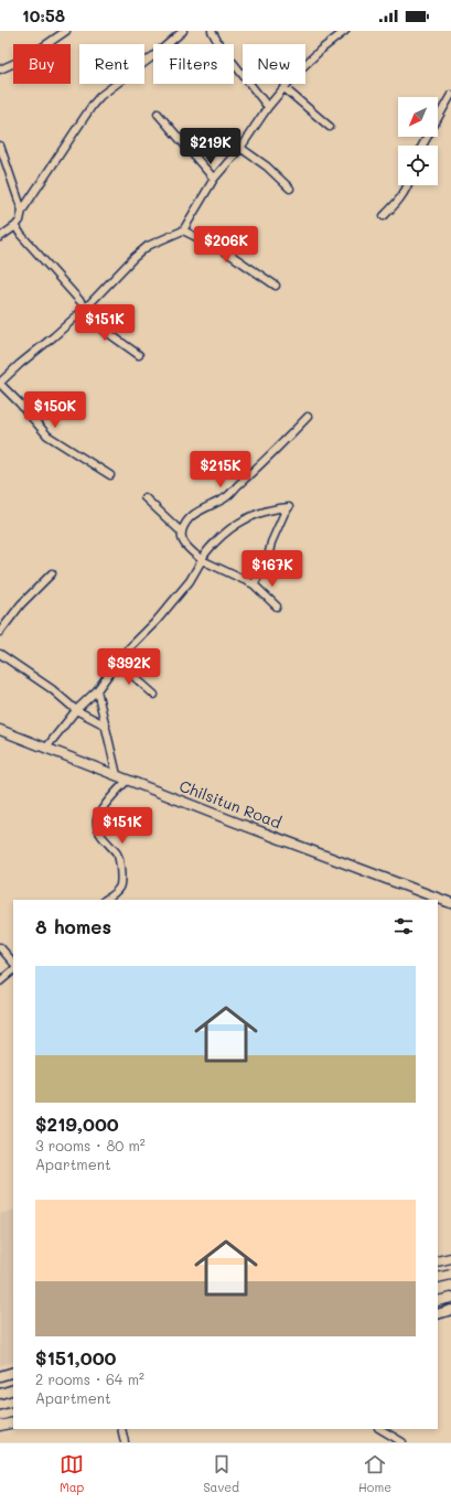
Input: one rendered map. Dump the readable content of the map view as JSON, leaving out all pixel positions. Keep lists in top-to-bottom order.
{
  "streets": {
    "main road": ["Chilsitun Road"]
  },
  "north": "bottom left",
  "page": {
    "status": "10:58",
    "chip": [
      "Buy",
      "Rent",
      "Filters",
      "New"
    ],
    "price": [
      "$219K",
      "$206K",
      "$151K",
      "$150K",
      "$215K",
      "$167K",
      "$392K",
      "$151K"
    ],
    "heading": "8 homes",
    "list": [
      {
        "name": "$219,000",
        "note": "3 rooms · 80 m² · Apartment"
      },
      {
        "name": "$151,000",
        "note": "2 rooms · 64 m² · Apartment"
      }
    ],
    "tabs": ["Map", "Saved", "Home"]
  }
}
